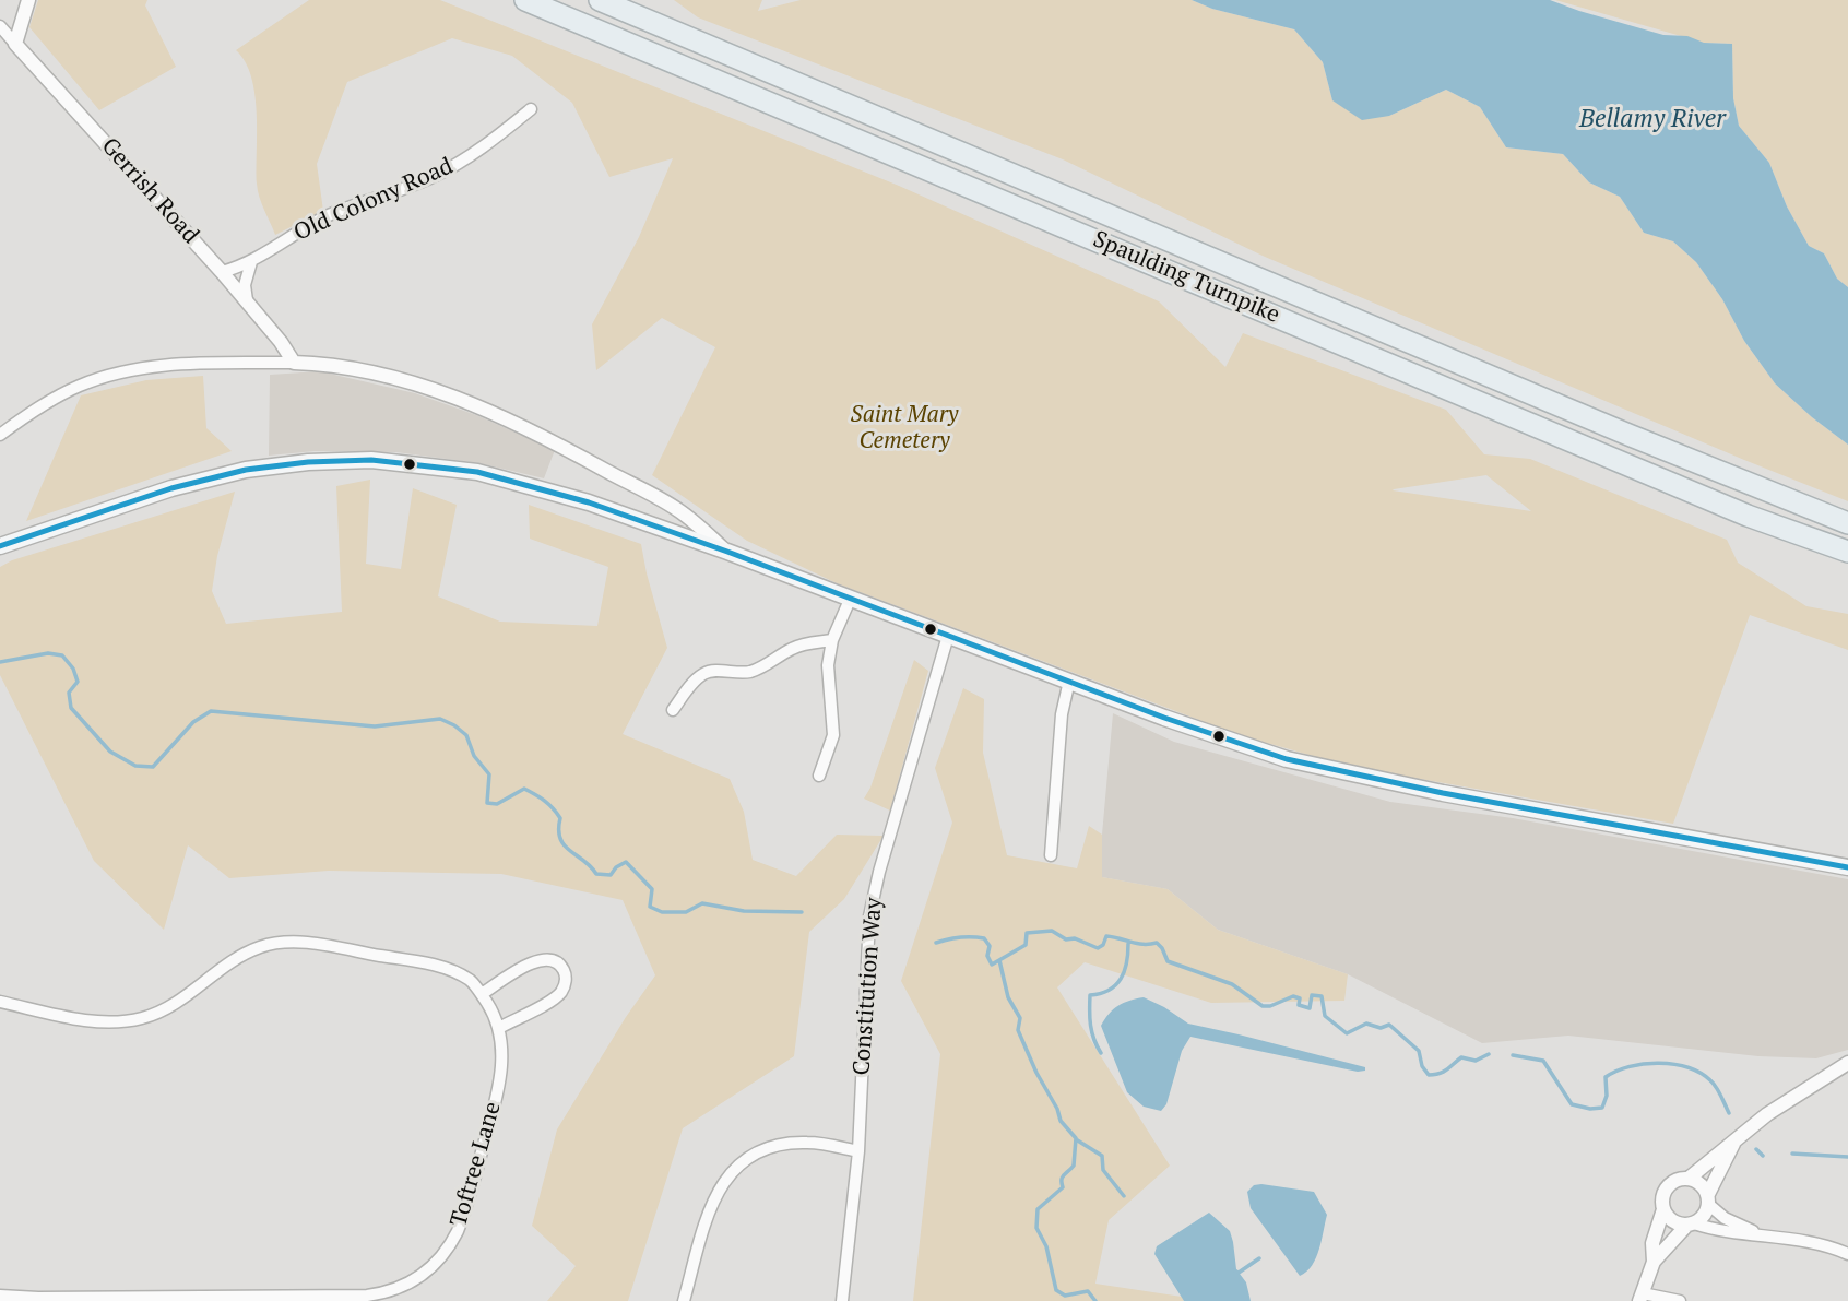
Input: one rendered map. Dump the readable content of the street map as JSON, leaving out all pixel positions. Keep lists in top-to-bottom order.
{
  "streets": {
    "highway": ["Spaulding Turnpike"],
    "street": [
      "Gerrish Road",
      "Old Colony Road",
      "Constitution Way",
      "Toftree Lane"
    ]
  },
  "crossings": [
    ["Gerrish Road", "Old Colony Road"]
  ],
  "water": ["Bellamy River"],
  "parks": ["Saint Mary Cemetery"]
}
